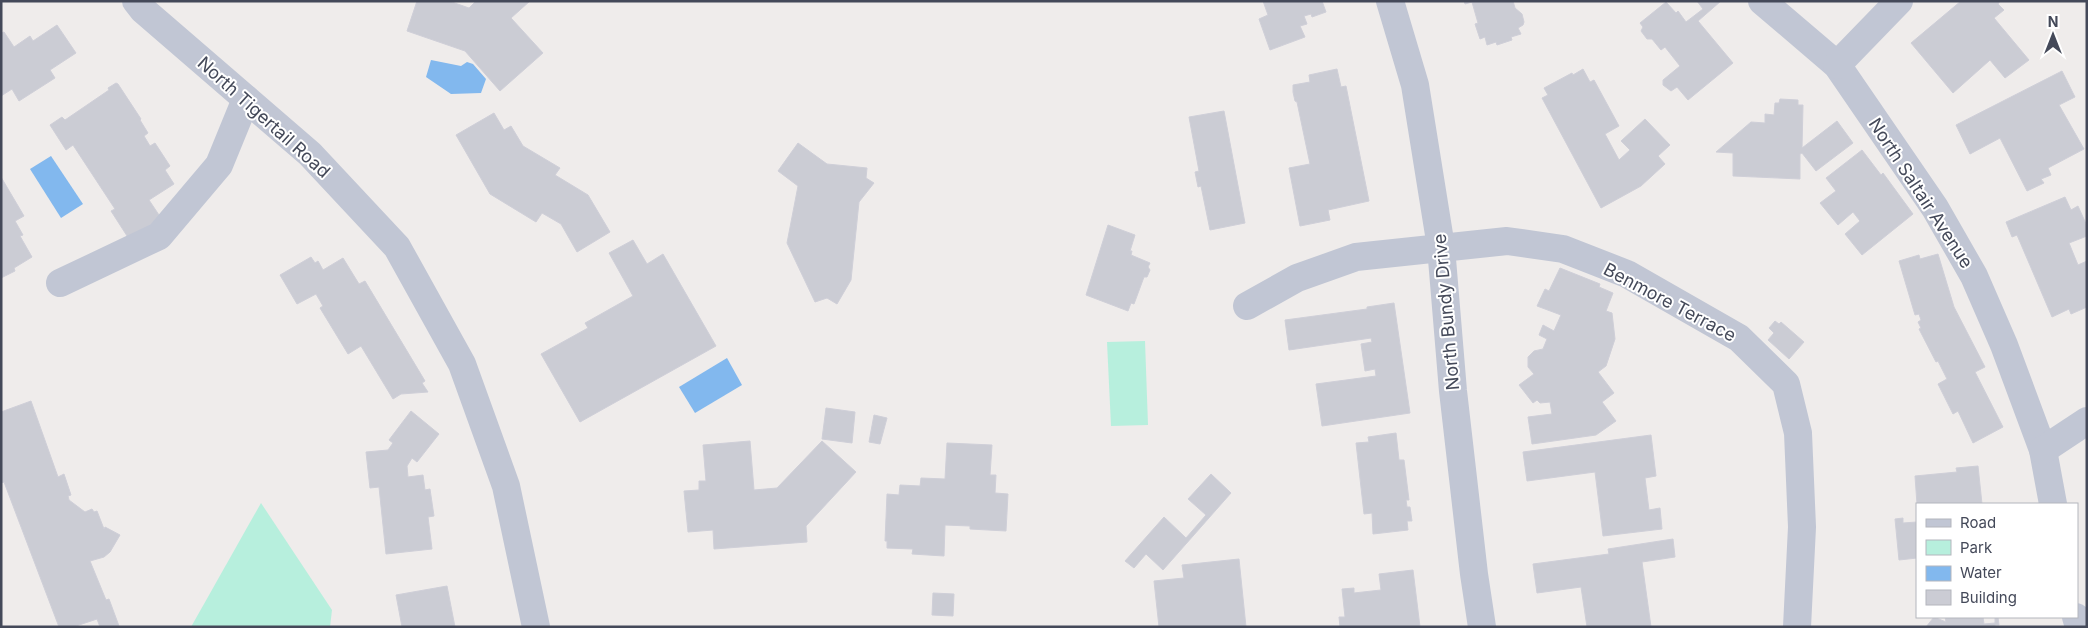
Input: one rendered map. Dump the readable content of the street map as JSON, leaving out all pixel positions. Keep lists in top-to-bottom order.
{
  "streets": {
    "street": [
      "North Tigertail Road",
      "North Saltair Avenue",
      "Benmore Terrace",
      "North Bundy Drive"
    ]
  },
  "crossings": [
    ["Benmore Terrace", "North Bundy Drive"]
  ],
  "legend": [
    "Road",
    "Park",
    "Water",
    "Building"
  ],
  "north": "top"
}
